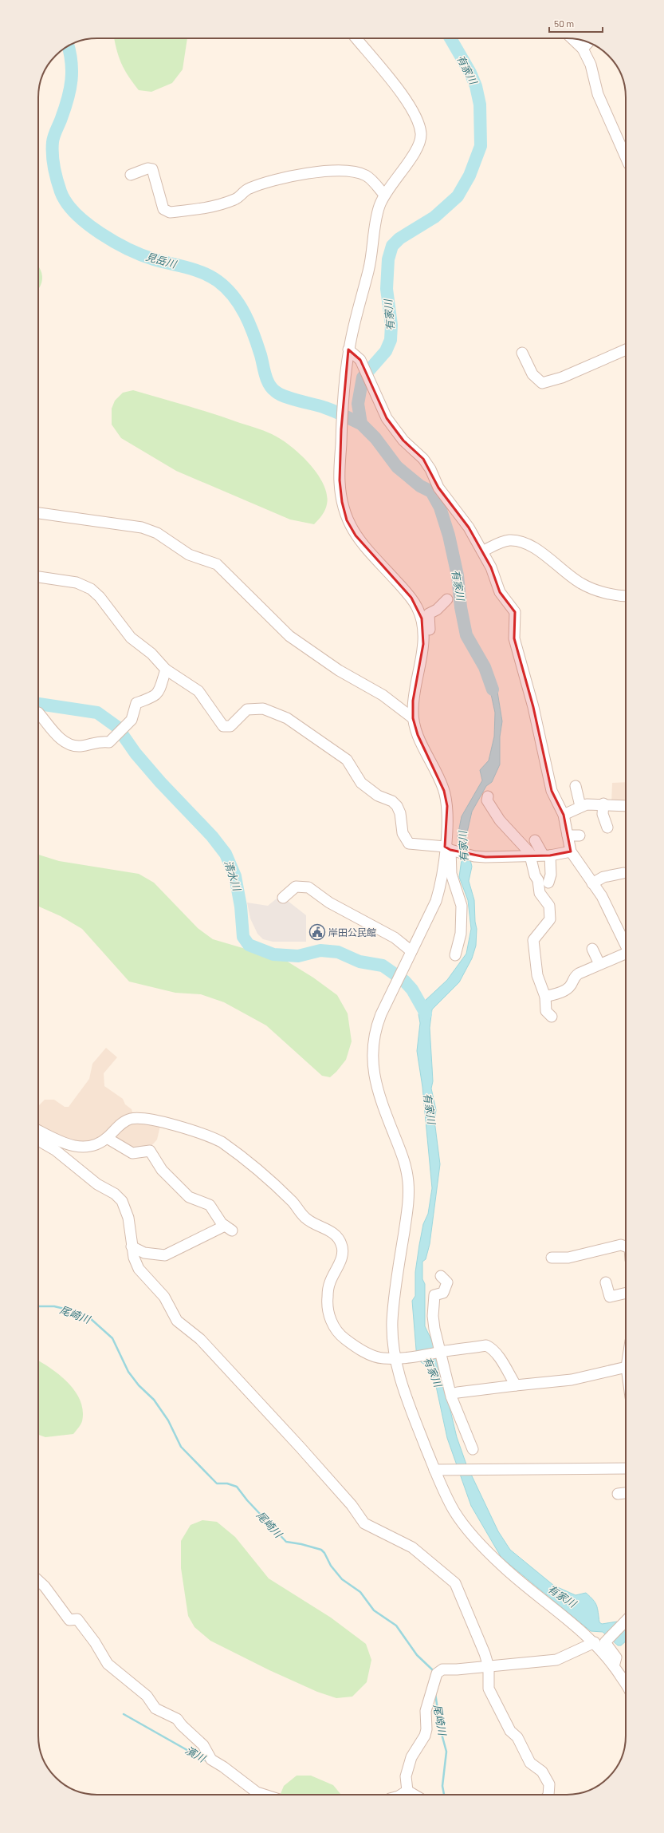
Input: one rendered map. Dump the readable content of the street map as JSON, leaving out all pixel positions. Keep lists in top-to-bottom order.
{
  "water": [
    "有家川",
    "見岳川",
    "清水川",
    "尾崎川",
    "濱川"
  ],
  "places": {
    "public building": ["岸田公民館"]
  },
  "scale_bar": "50 m"
}
